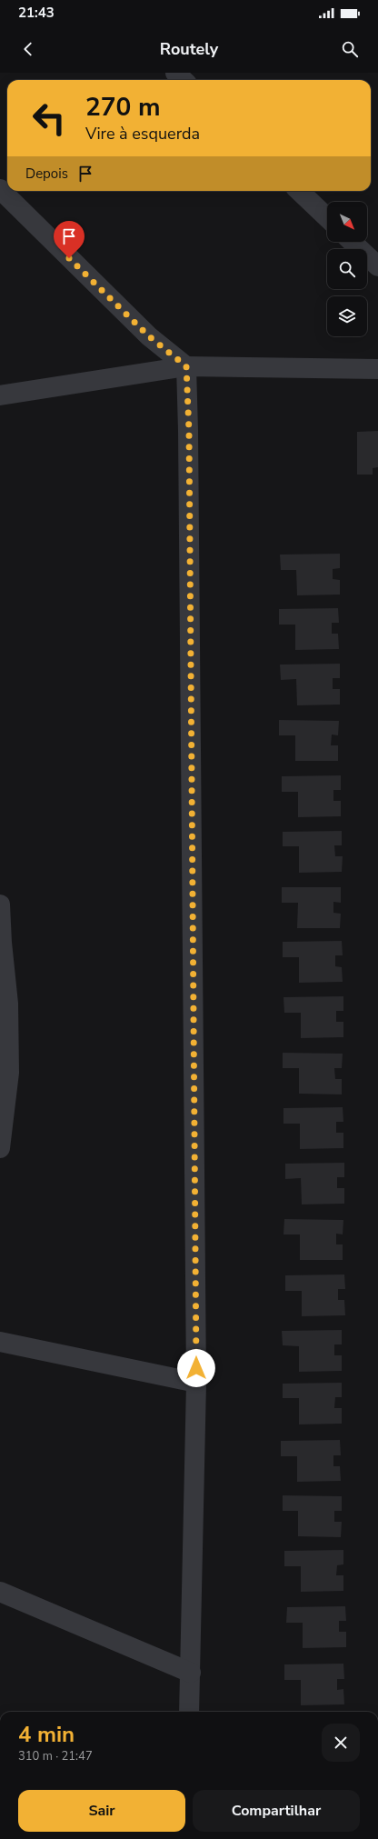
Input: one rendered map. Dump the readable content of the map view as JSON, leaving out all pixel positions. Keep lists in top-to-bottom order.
{
  "north": "bottom right",
  "page": {
    "status": "21:43",
    "header": "Routely",
    "turn": ["270 m", "Vire à esquerda"],
    "then": "Depois",
    "heading": ["4 min", "310 m · 21:47"],
    "buttons": ["Sair", "Compartilhar"]
  }
}
